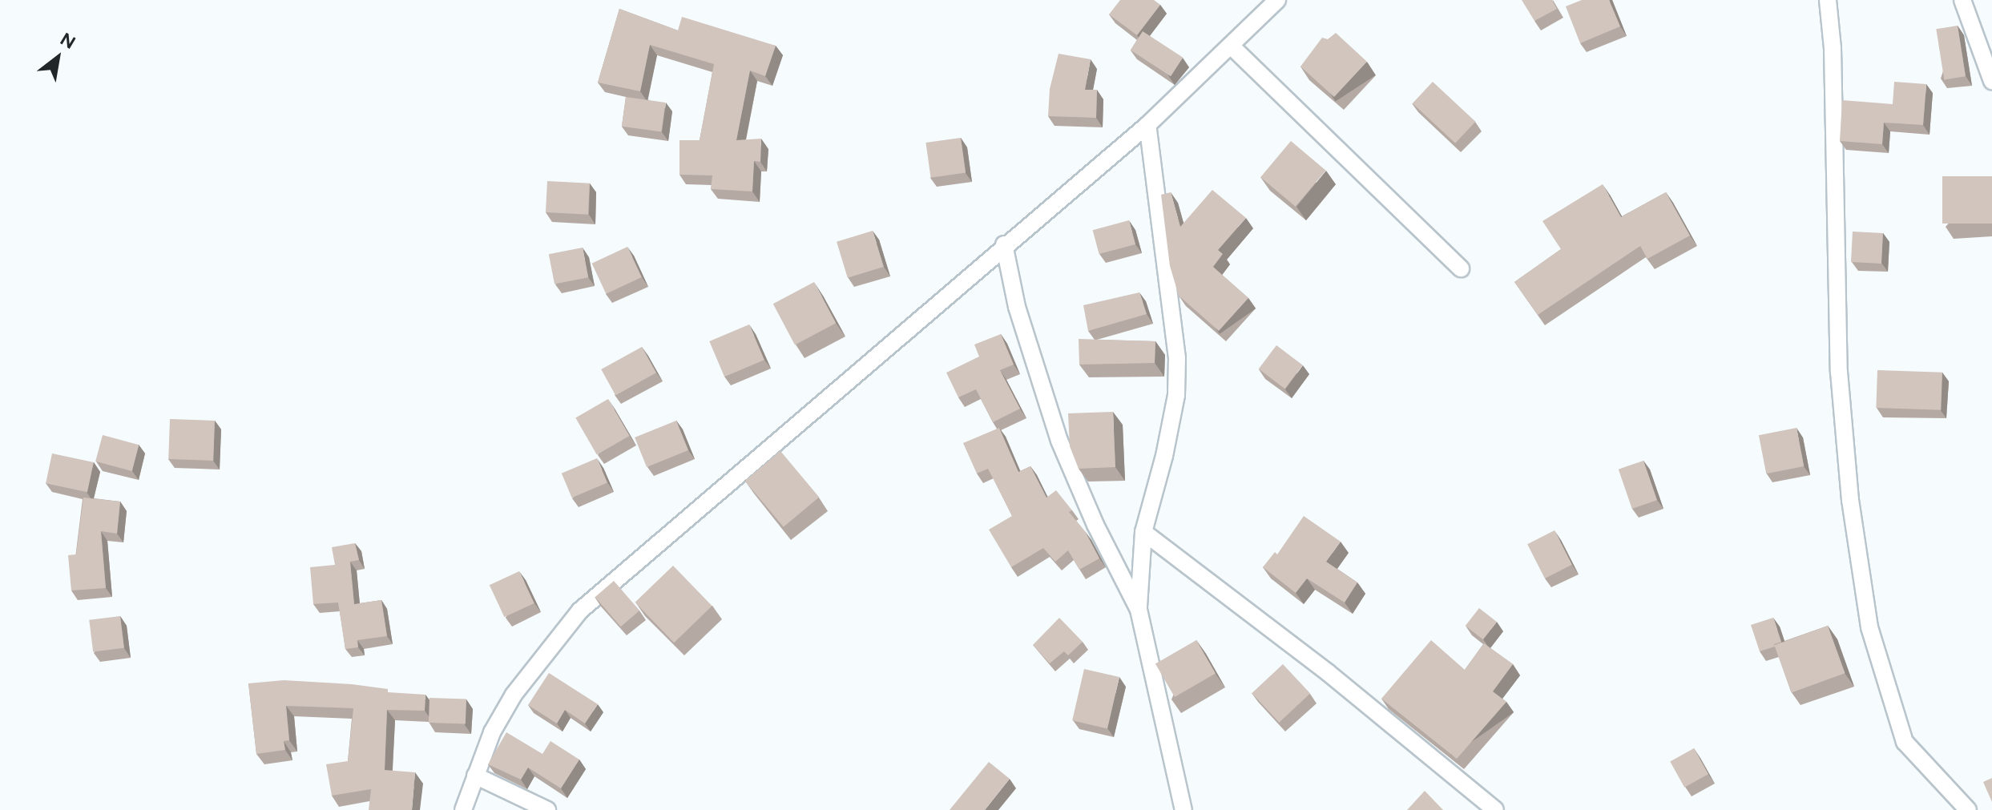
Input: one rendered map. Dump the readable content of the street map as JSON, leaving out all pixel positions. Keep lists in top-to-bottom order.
{
  "north": "top right"
}
